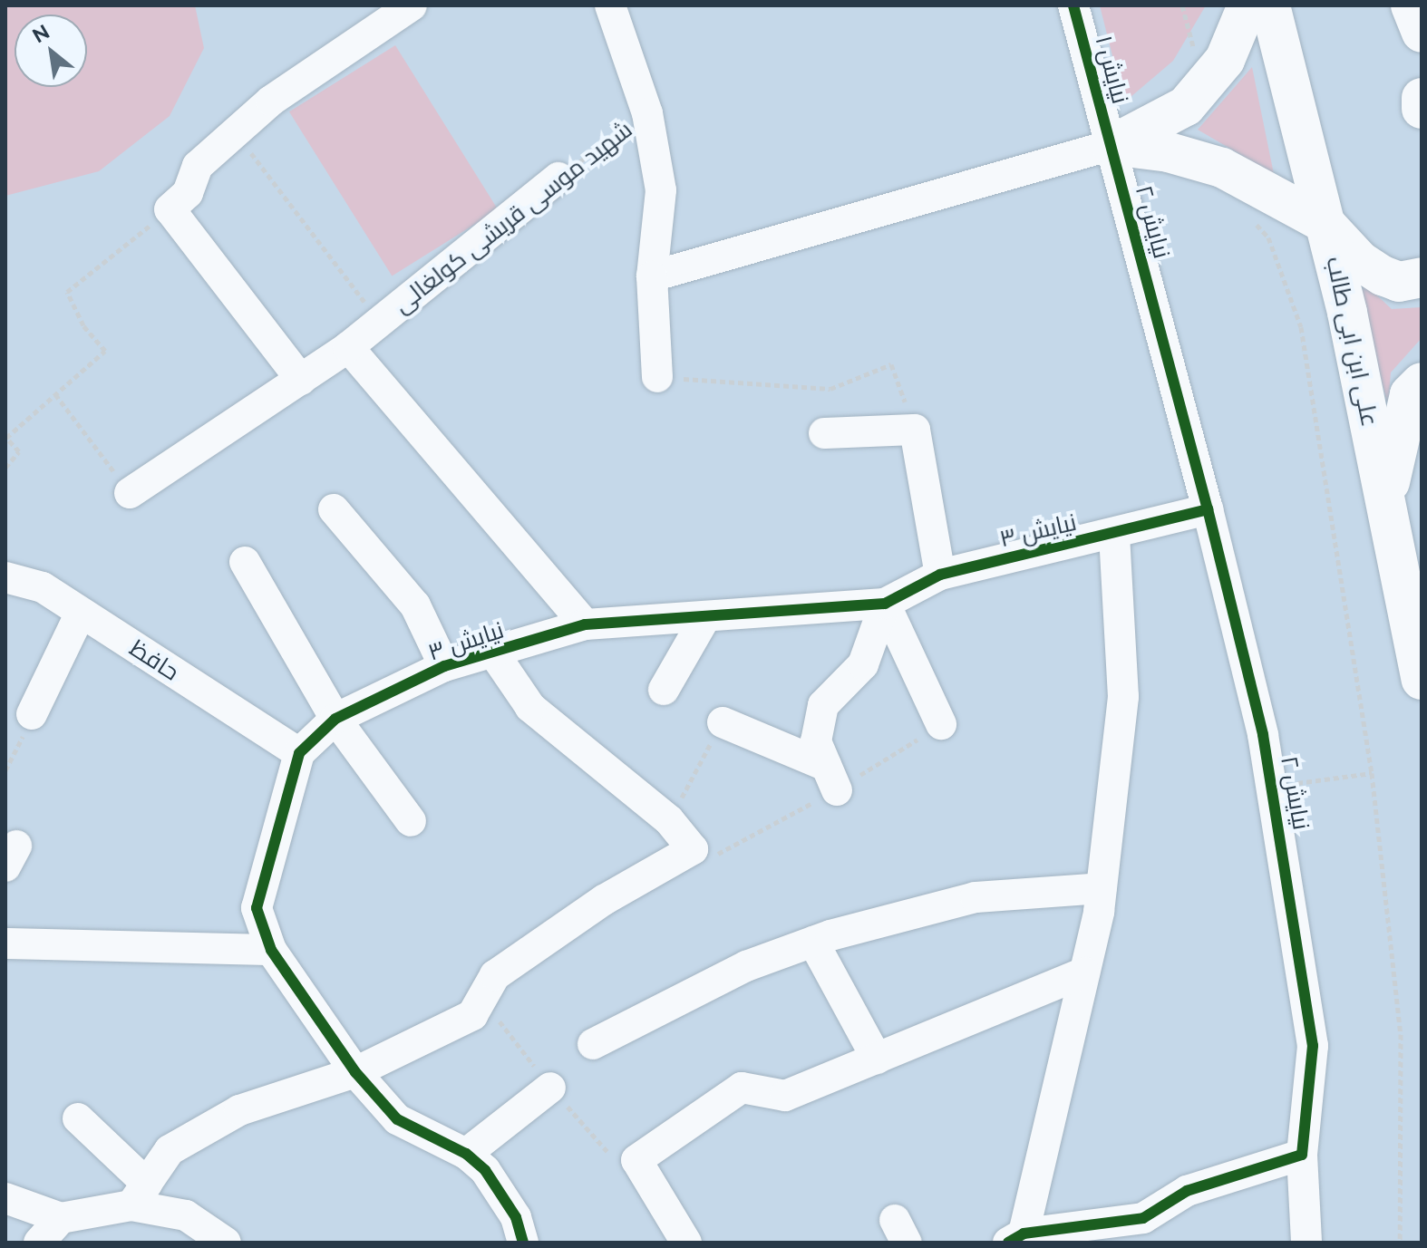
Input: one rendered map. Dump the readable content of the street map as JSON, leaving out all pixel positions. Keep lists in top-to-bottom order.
{
  "streets": {
    "main road": ["علی ابن ابی طالب"],
    "street": [
      "نیایش ۱",
      "شهید موسی قریشی کولغالی",
      "نیایش ۲",
      "نیایش ۳",
      "حافظ"
    ]
  },
  "crossings": [
    ["نیایش ۱", "نیایش ۲"],
    ["نیایش ۲", "نیایش ۳"],
    ["نیایش ۳", "حافظ"]
  ],
  "north": "top left"
}
